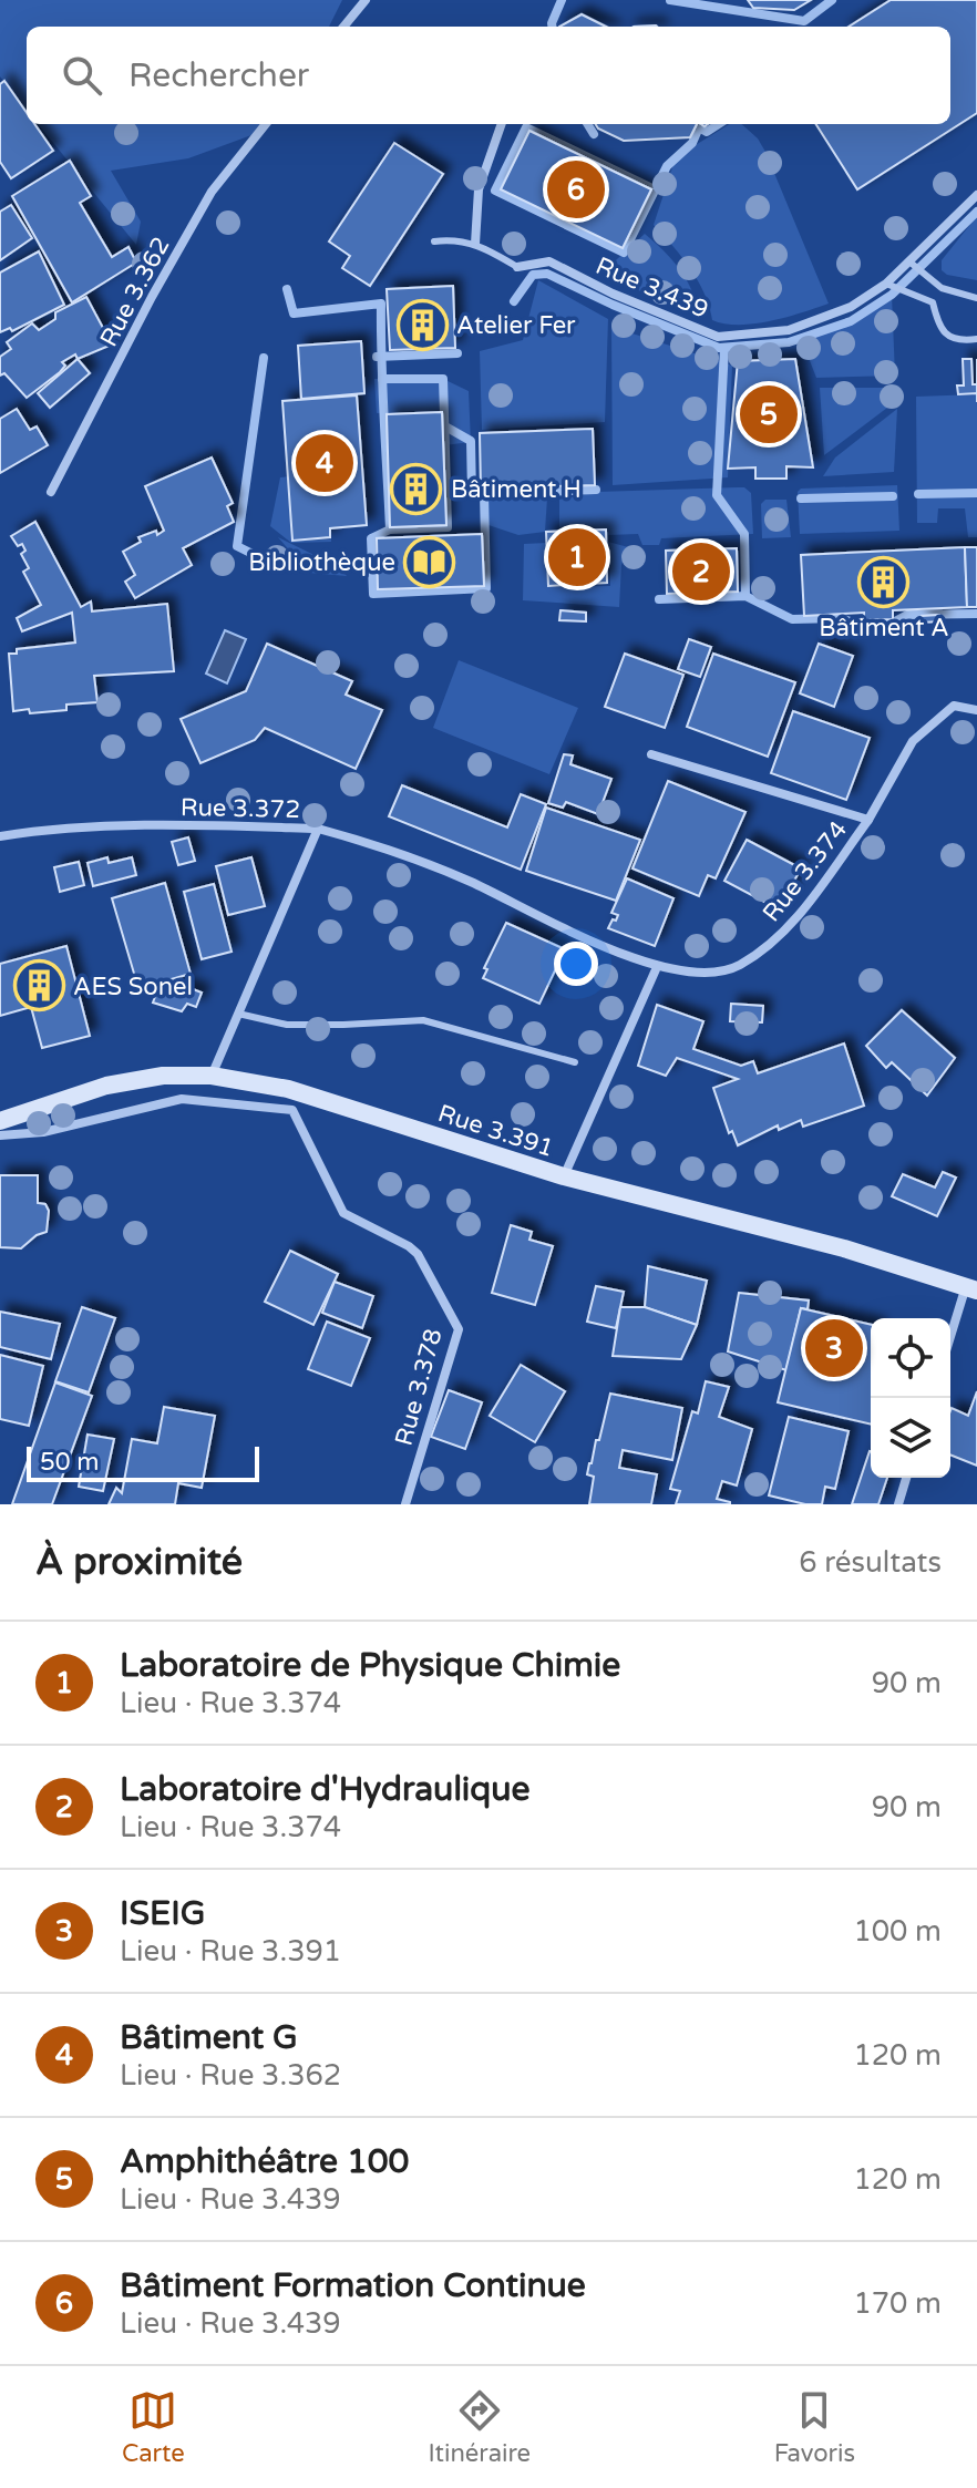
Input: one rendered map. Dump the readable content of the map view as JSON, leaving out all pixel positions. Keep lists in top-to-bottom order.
{
  "streets": {
    "main road": ["Rue 3.391"],
    "street": [
      "Rue 3.439",
      "Rue 3.362",
      "Rue 3.372",
      "Rue 3.374",
      "Rue 3.378"
    ]
  },
  "crossings": [
    ["Rue 3.372", "Rue 3.374"],
    ["Rue 3.372", "Rue 3.391"]
  ],
  "places": {
    "building": [
      "Atelier Fer",
      "Bâtiment H",
      "Bâtiment A",
      "AES Sonel"
    ],
    "library": ["Bibliothèque"]
  },
  "scale_bar": "50 m",
  "page": {
    "search": "Rechercher",
    "pins": [
      "6",
      "5",
      "4",
      "1",
      "2",
      "3"
    ],
    "scale": "50 m",
    "heading": ["À proximité", "6 résultats"],
    "list": [
      {
        "mark": "1",
        "name": "Laboratoire de Physique Chimie",
        "note": "Lieu · Rue 3.374",
        "value": "90 m"
      },
      {
        "mark": "2",
        "name": "Laboratoire d'Hydraulique",
        "note": "Lieu · Rue 3.374",
        "value": "90 m"
      },
      {
        "mark": "3",
        "name": "ISEIG",
        "note": "Lieu · Rue 3.391",
        "value": "100 m"
      },
      {
        "mark": "4",
        "name": "Bâtiment G",
        "note": "Lieu · Rue 3.362",
        "value": "120 m"
      },
      {
        "mark": "5",
        "name": "Amphithéâtre 100",
        "note": "Lieu · Rue 3.439",
        "value": "120 m"
      },
      {
        "mark": "6",
        "name": "Bâtiment Formation Continue",
        "note": "Lieu · Rue 3.439",
        "value": "170 m"
      }
    ],
    "nav": ["Carte", "Itinéraire", "Favoris"]
  }
}
